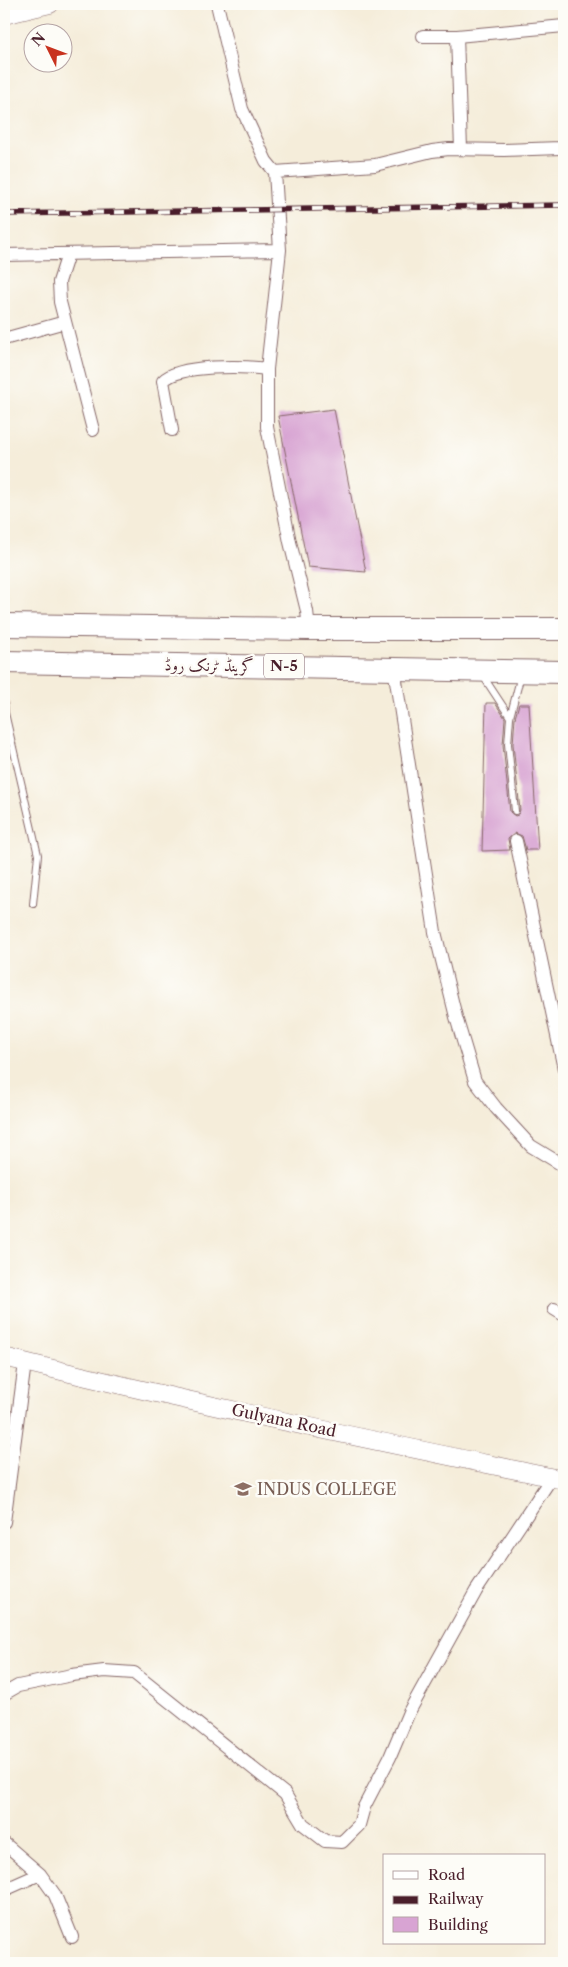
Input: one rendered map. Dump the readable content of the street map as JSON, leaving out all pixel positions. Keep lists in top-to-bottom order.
{
  "streets": {
    "highway": ["گرینڈ ٹرنک روڈ", "N-5"],
    "main road": ["Gulyana Road"]
  },
  "places": {
    "school or university": ["INDUS COLLEGE"]
  },
  "legend": ["Road", "Railway", "Building"],
  "north": "top left"
}
